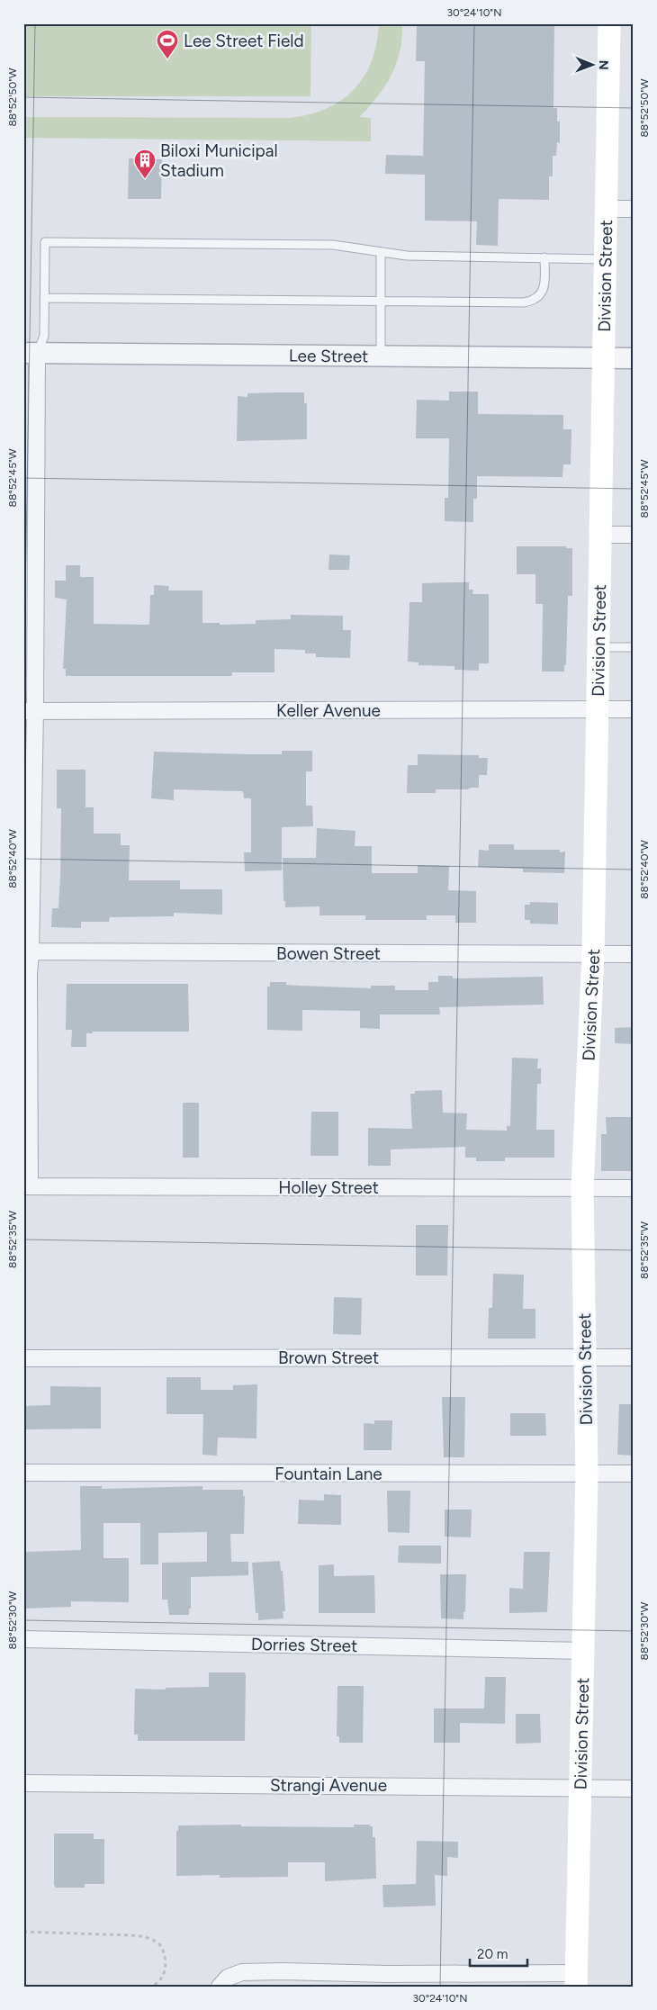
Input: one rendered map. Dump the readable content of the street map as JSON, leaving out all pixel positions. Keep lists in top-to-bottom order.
{
  "streets": {
    "main road": ["Division Street"],
    "street": [
      "Lee Street",
      "Keller Avenue",
      "Bowen Street",
      "Holley Street",
      "Brown Street",
      "Fountain Lane",
      "Dorries Street",
      "Strangi Avenue"
    ]
  },
  "crossings": [
    ["Division Street", "Lee Street"],
    ["Division Street", "Keller Avenue"],
    ["Division Street", "Bowen Street"],
    ["Division Street", "Holley Street"],
    ["Division Street", "Brown Street"],
    ["Division Street", "Fountain Lane"],
    ["Division Street", "Dorries Street"],
    ["Division Street", "Strangi Avenue"]
  ],
  "places": {
    "sports": ["Lee Street Field"],
    "building": ["Biloxi Municipal Stadium"]
  },
  "scale_bar": "20 m",
  "north": "right",
  "coordinates": [
    "30°24'10\"N",
    "88°52'50\"W",
    "88°52'45\"W",
    "88°52'40\"W",
    "88°52'35\"W",
    "88°52'30\"W"
  ]
}
